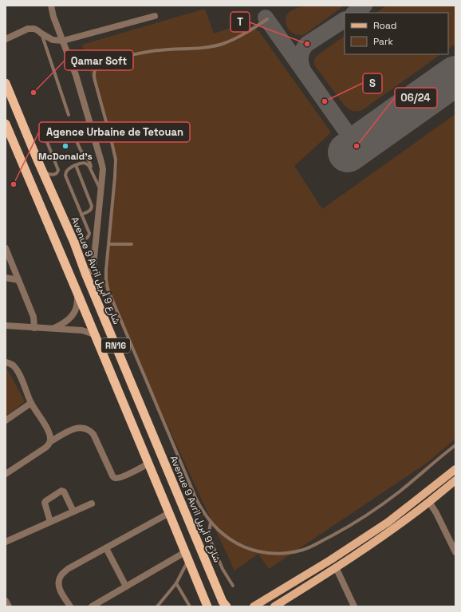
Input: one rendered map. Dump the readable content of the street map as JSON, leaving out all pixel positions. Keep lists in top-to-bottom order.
{
  "streets": {
    "highway": ["Avenue 9 Avril شارع 9 أبريل", "RN16"]
  },
  "places": [
    "T",
    "Qamar Soft",
    "S",
    "McDonald's",
    "06/24",
    "Agence Urbaine de Tetouan"
  ],
  "legend": ["Road", "Park"]
}
